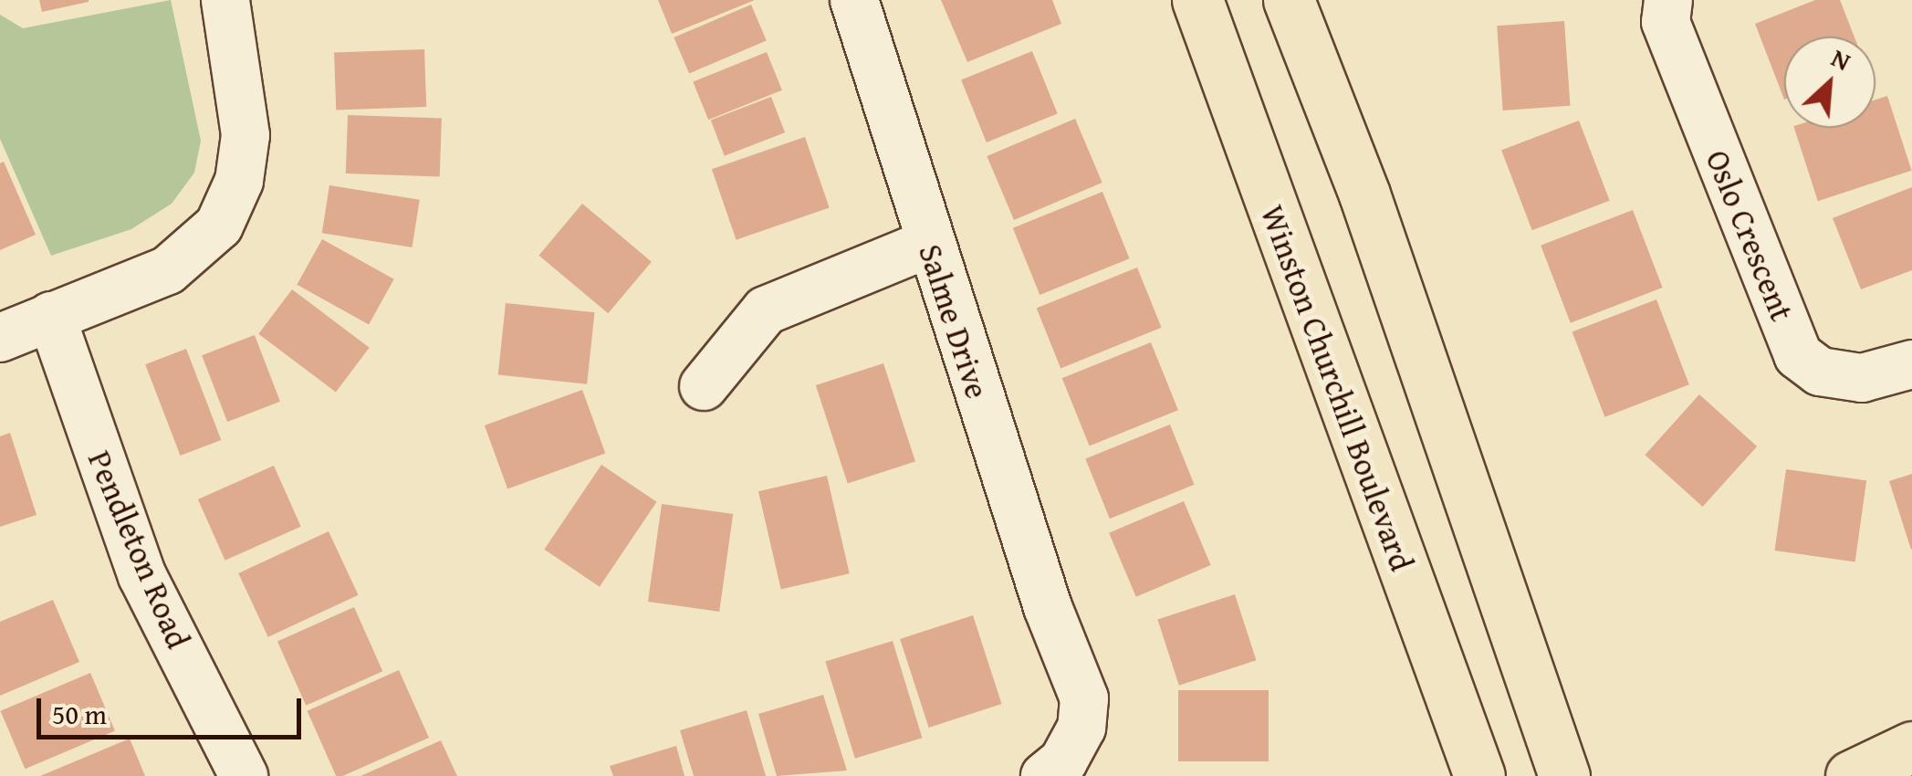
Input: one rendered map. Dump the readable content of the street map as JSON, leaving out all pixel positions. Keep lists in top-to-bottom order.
{
  "streets": {
    "main road": ["Winston Churchill Boulevard"],
    "street": ["Oslo Crescent", "Salme Drive", "Pendleton Road"]
  },
  "scale_bar": "50 m",
  "north": "top right"
}
